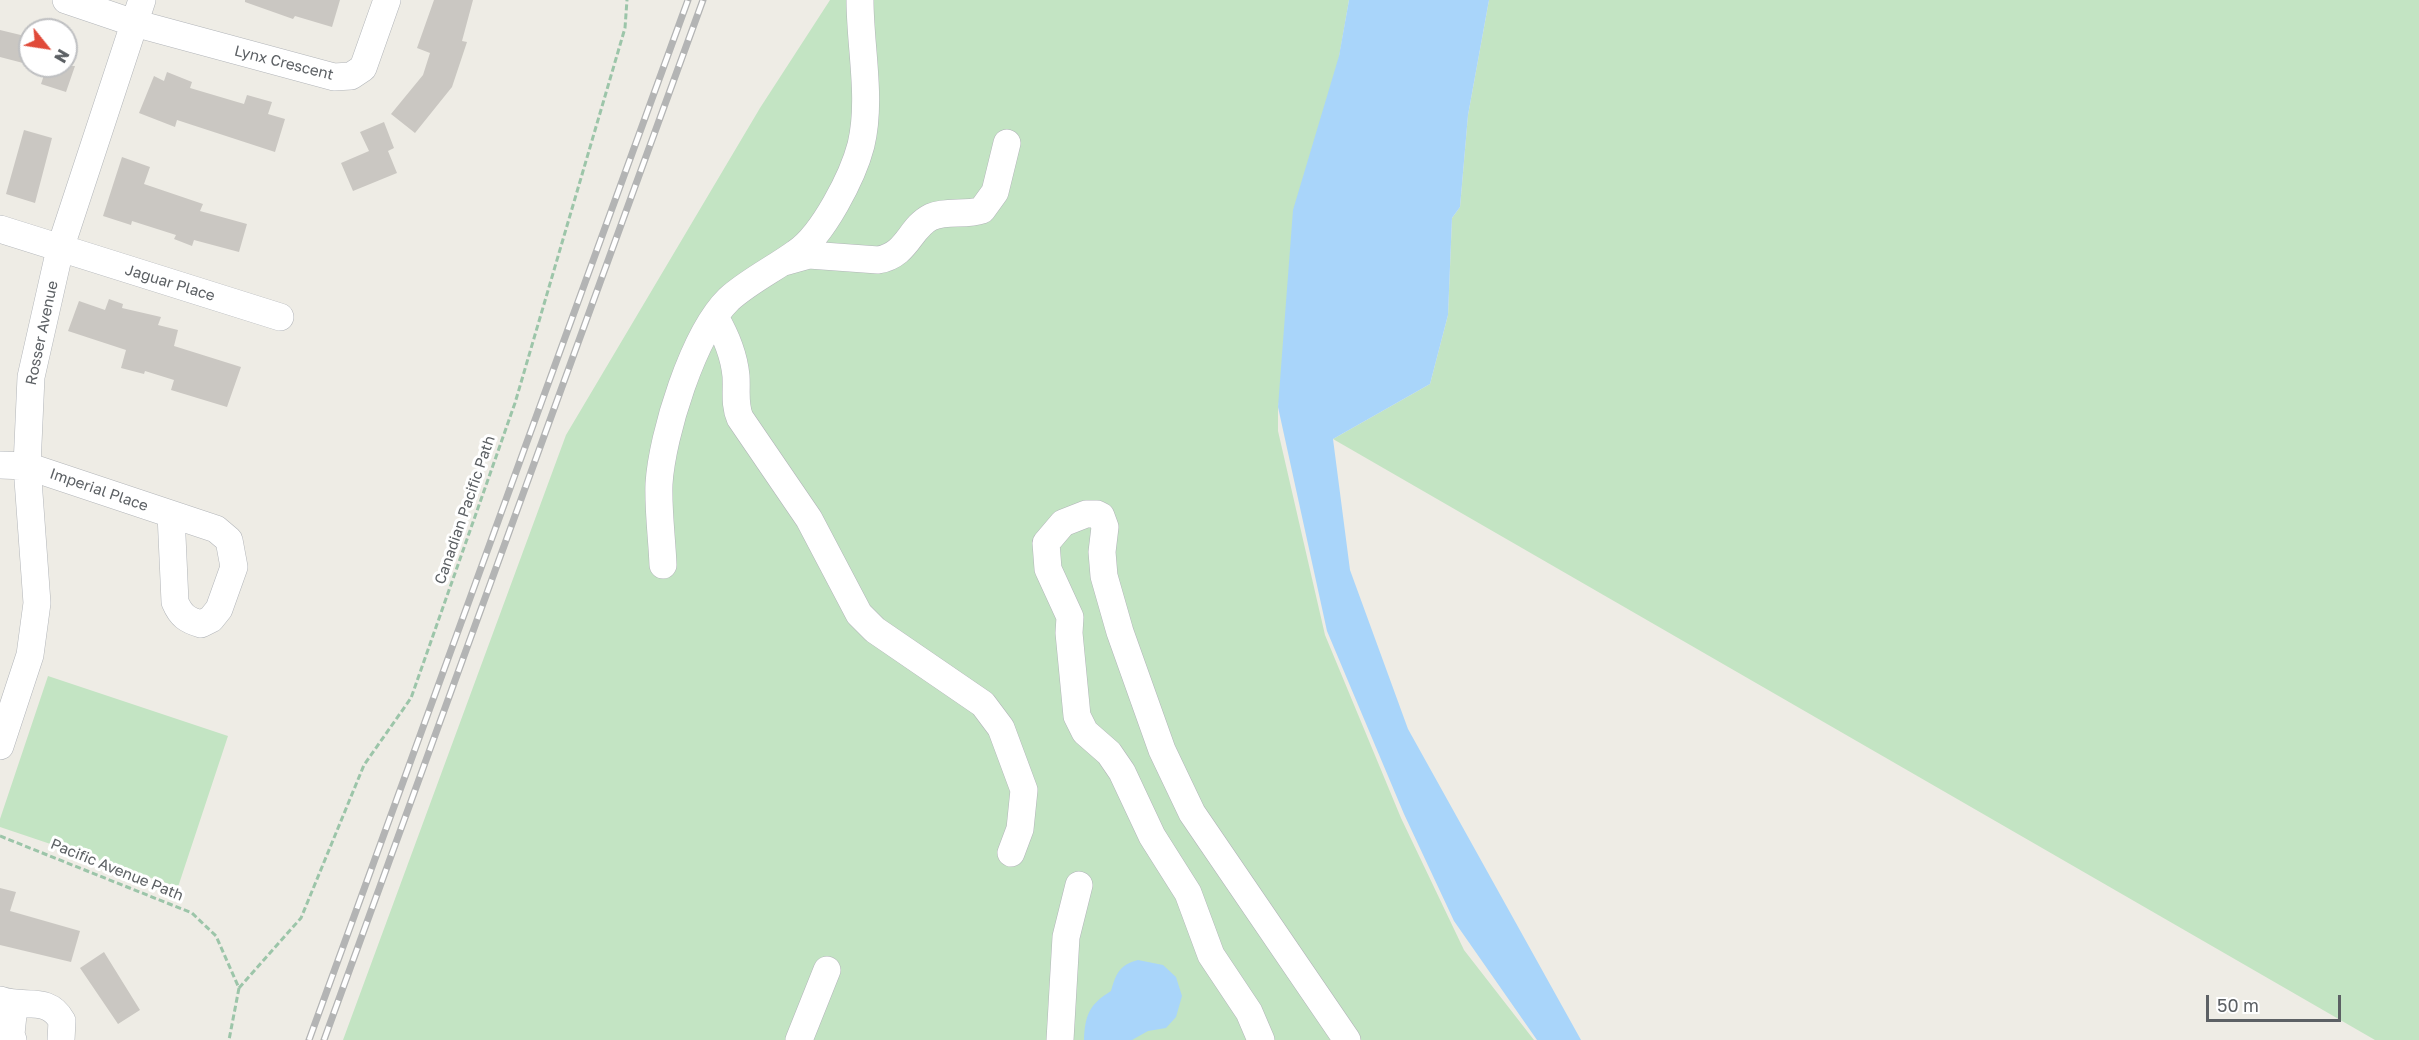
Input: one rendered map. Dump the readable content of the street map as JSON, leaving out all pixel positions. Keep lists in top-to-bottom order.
{
  "streets": {
    "street": [
      "Lynx Crescent",
      "Jaguar Place",
      "Rosser Avenue",
      "Imperial Place"
    ],
    "path": ["Canadian Pacific Path", "Pacific Avenue Path"]
  },
  "crossings": [
    ["Lynx Crescent", "Rosser Avenue"],
    ["Jaguar Place", "Rosser Avenue"],
    ["Rosser Avenue", "Imperial Place"],
    ["Canadian Pacific Path", "Pacific Avenue Path"]
  ],
  "scale_bar": "50 m",
  "north": "bottom right"
}
